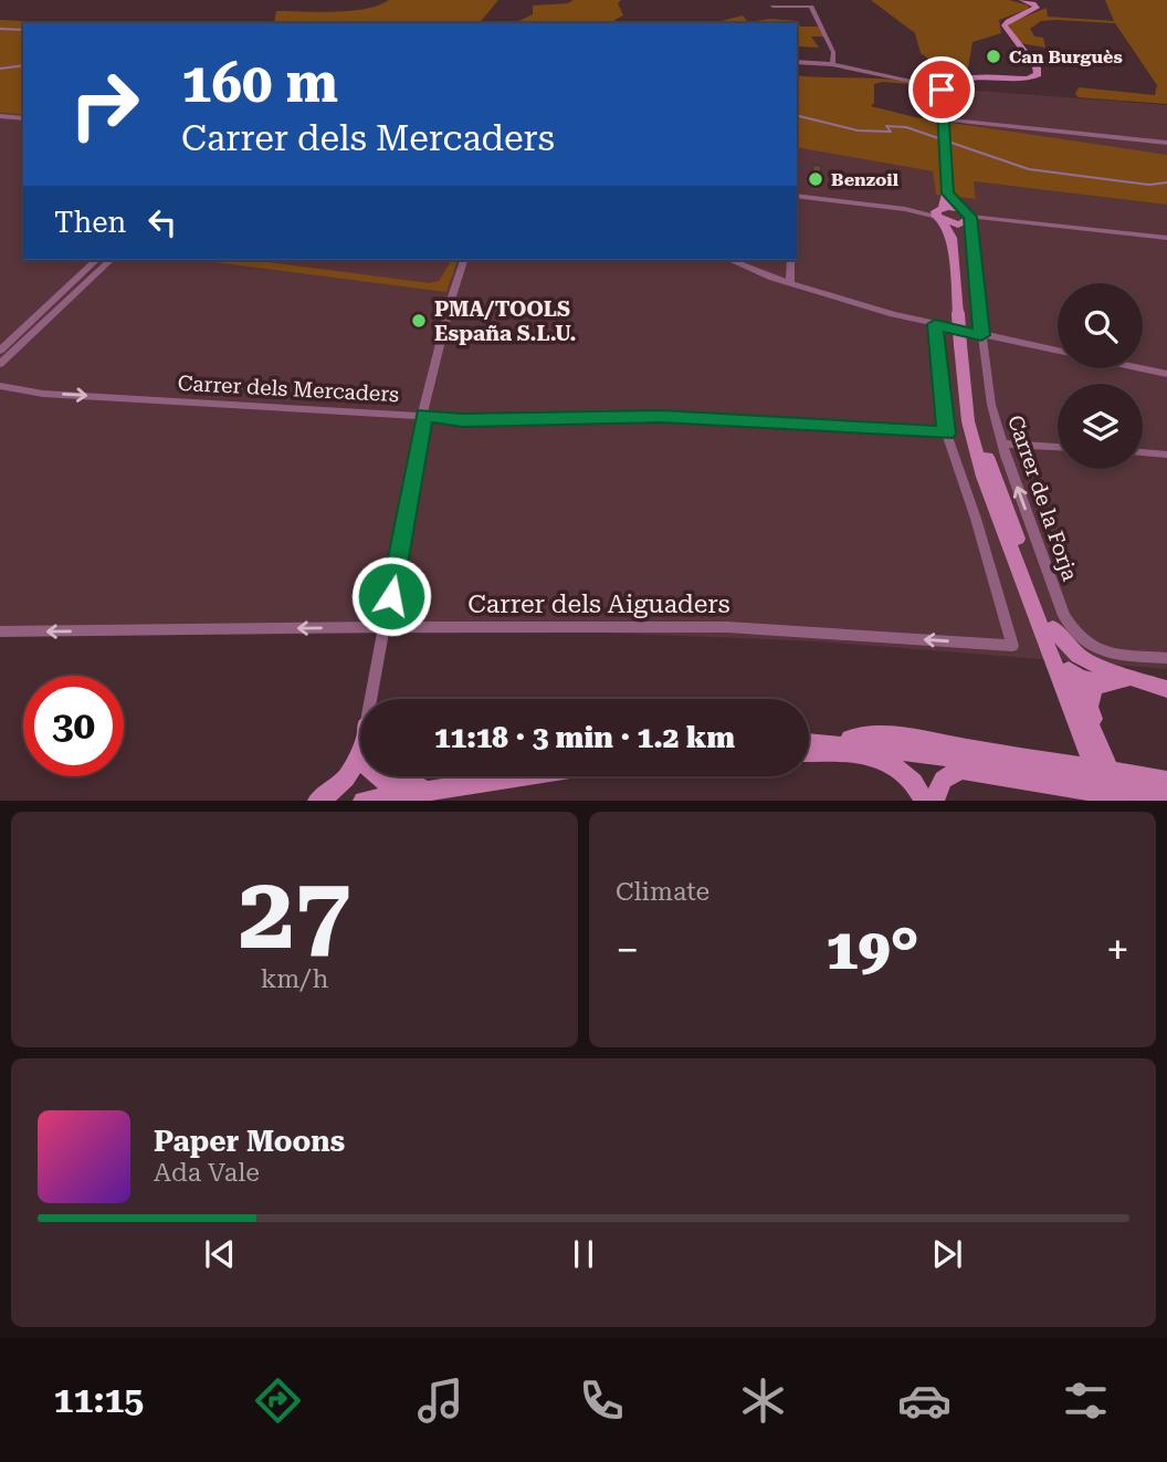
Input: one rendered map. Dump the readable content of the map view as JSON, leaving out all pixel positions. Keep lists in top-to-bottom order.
{
  "streets": {
    "street": ["Carrer dels Mercaders", "Carrer de la Forja", "Carrer dels Aiguaders"]
  },
  "crossings": [
    ["Carrer dels Mercaders", "Carrer dels Aiguaders"]
  ],
  "one_way": ["Carrer dels Mercaders", "Carrer de la Forja"],
  "places": ["Can Burguès", "Benzoil", "PMA/TOOLS España S.L.U."],
  "page": {
    "turn": ["160 m", "Carrer dels Mercaders"],
    "then": "Then",
    "limit": "30",
    "trip": "11:18 · 3 min · 1.2 km",
    "tile": [
      ["27", "km/h"],
      "Climate"
    ],
    "heat": ["−", "19°", "+"],
    "song": ["Paper Moons", "Ada Vale"],
    "tabs": "11:15"
  }
}
